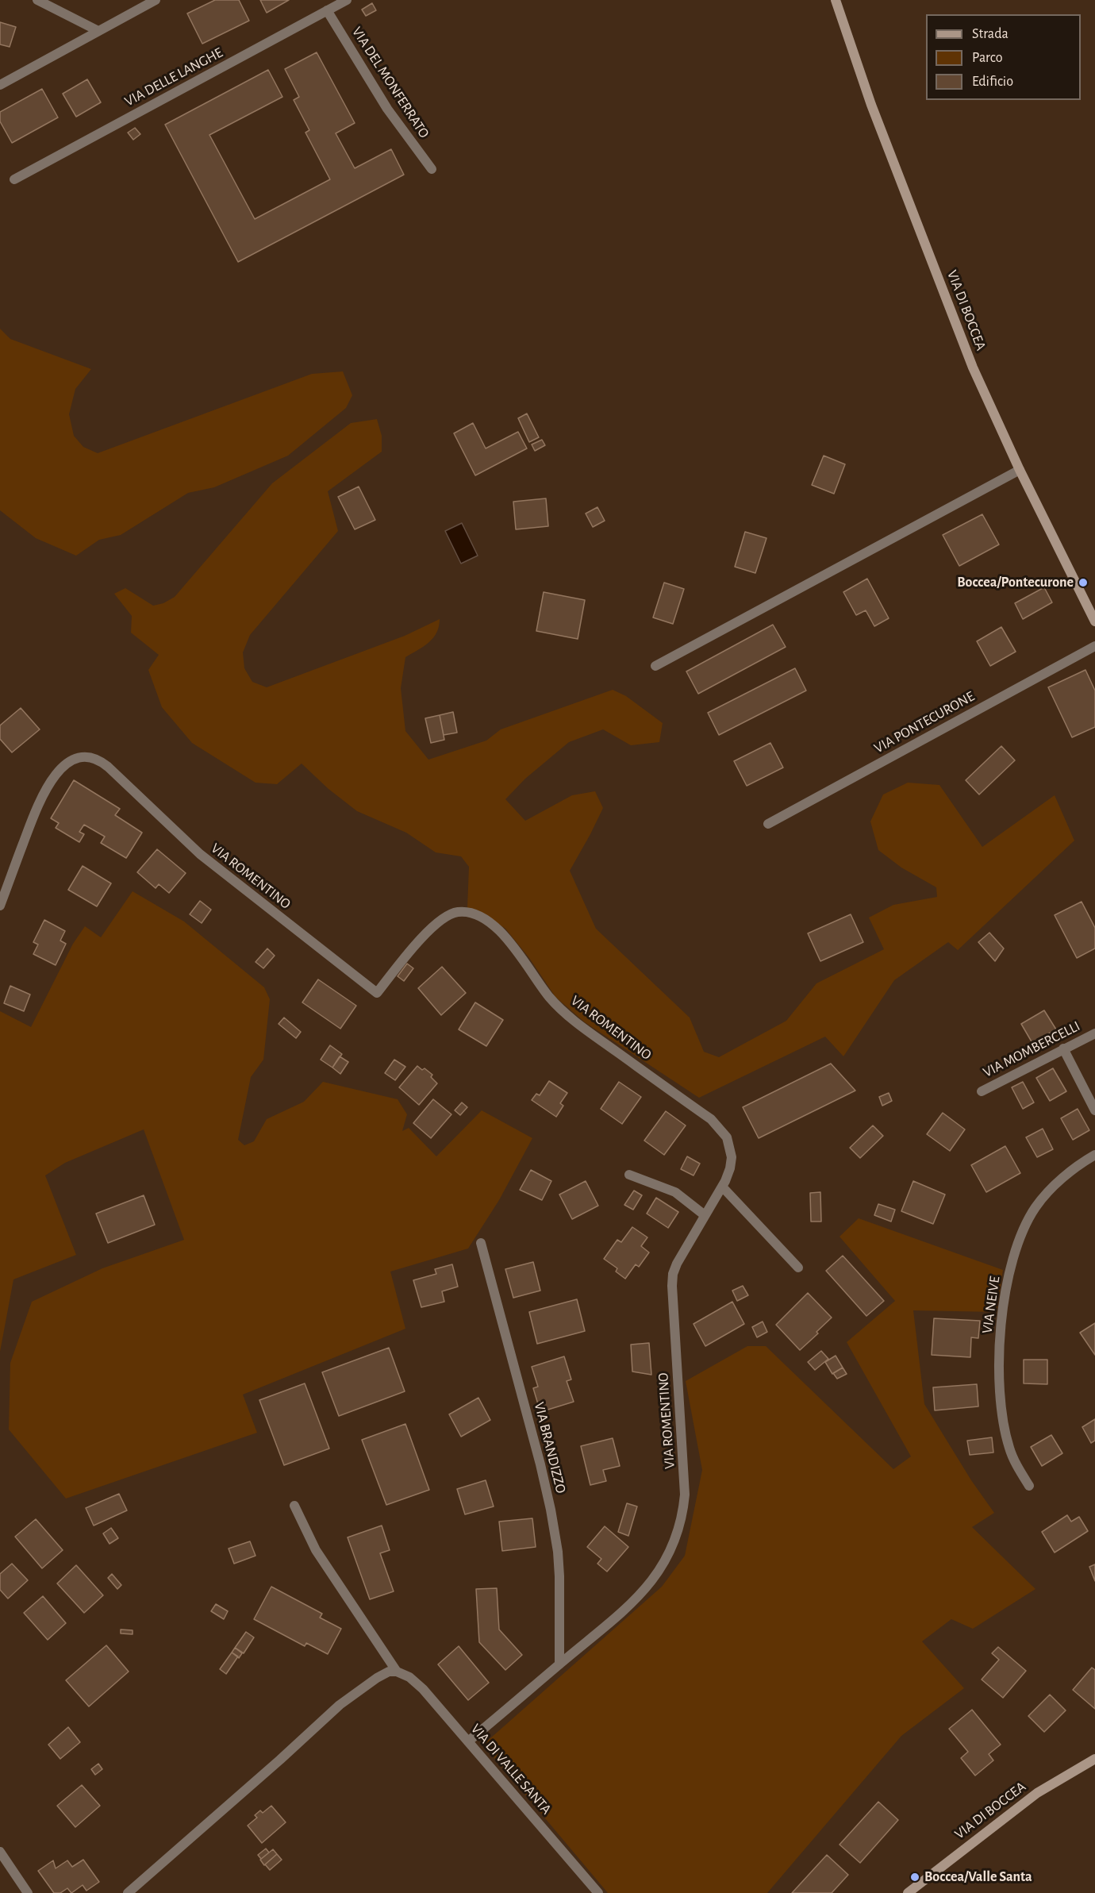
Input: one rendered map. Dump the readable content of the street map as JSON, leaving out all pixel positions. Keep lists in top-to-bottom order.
{
  "streets": {
    "street": [
      "VIA DELLE LANGHE",
      "VIA DEL MONFERRATO",
      "VIA DI BOCCEA",
      "VIA PONTECURONE",
      "VIA ROMENTINO",
      "VIA MOMBERCELLI",
      "VIA NEIVE",
      "VIA BRANDIZZO",
      "VIA DI VALLE SANTA"
    ]
  },
  "crossings": [
    ["VIA DELLE LANGHE", "VIA DEL MONFERRATO"],
    ["VIA ROMENTINO", "VIA BRANDIZZO"],
    ["VIA ROMENTINO", "VIA DI VALLE SANTA"]
  ],
  "places": ["Boccea/Pontecurone", "Boccea/Valle Santa"],
  "legend": ["Strada", "Parco", "Edificio"]
}
